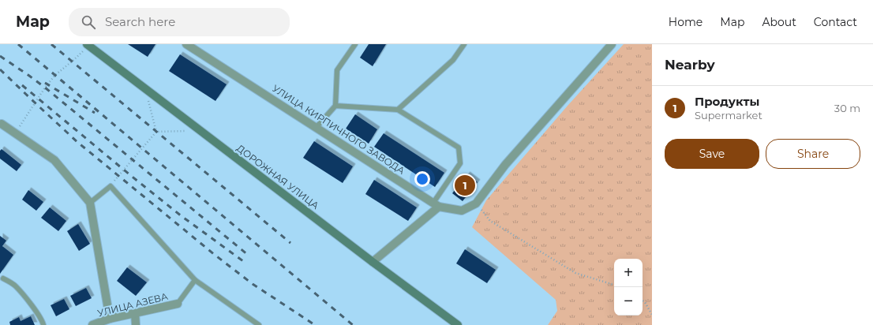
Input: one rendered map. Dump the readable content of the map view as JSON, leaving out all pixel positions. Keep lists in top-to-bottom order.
{
  "streets": {
    "street": ["УЛИЦА КИРПИЧНОГО ЗАВОДА", "ДОРОЖНАЯ УЛИЦА", "УЛИЦА АЗЕВА"]
  },
  "page": {
    "header": "Map",
    "search": "Search here",
    "nav": [
      "Home",
      "Map",
      "About",
      "Contact"
    ],
    "heading": "Nearby",
    "list": [
      {
        "mark": "1",
        "name": "Продукты",
        "note": "Supermarket",
        "value": "30 m"
      }
    ],
    "buttons": ["Save", "Share"],
    "pins": "1",
    "map_buttons": ["+", "−"]
  }
}
